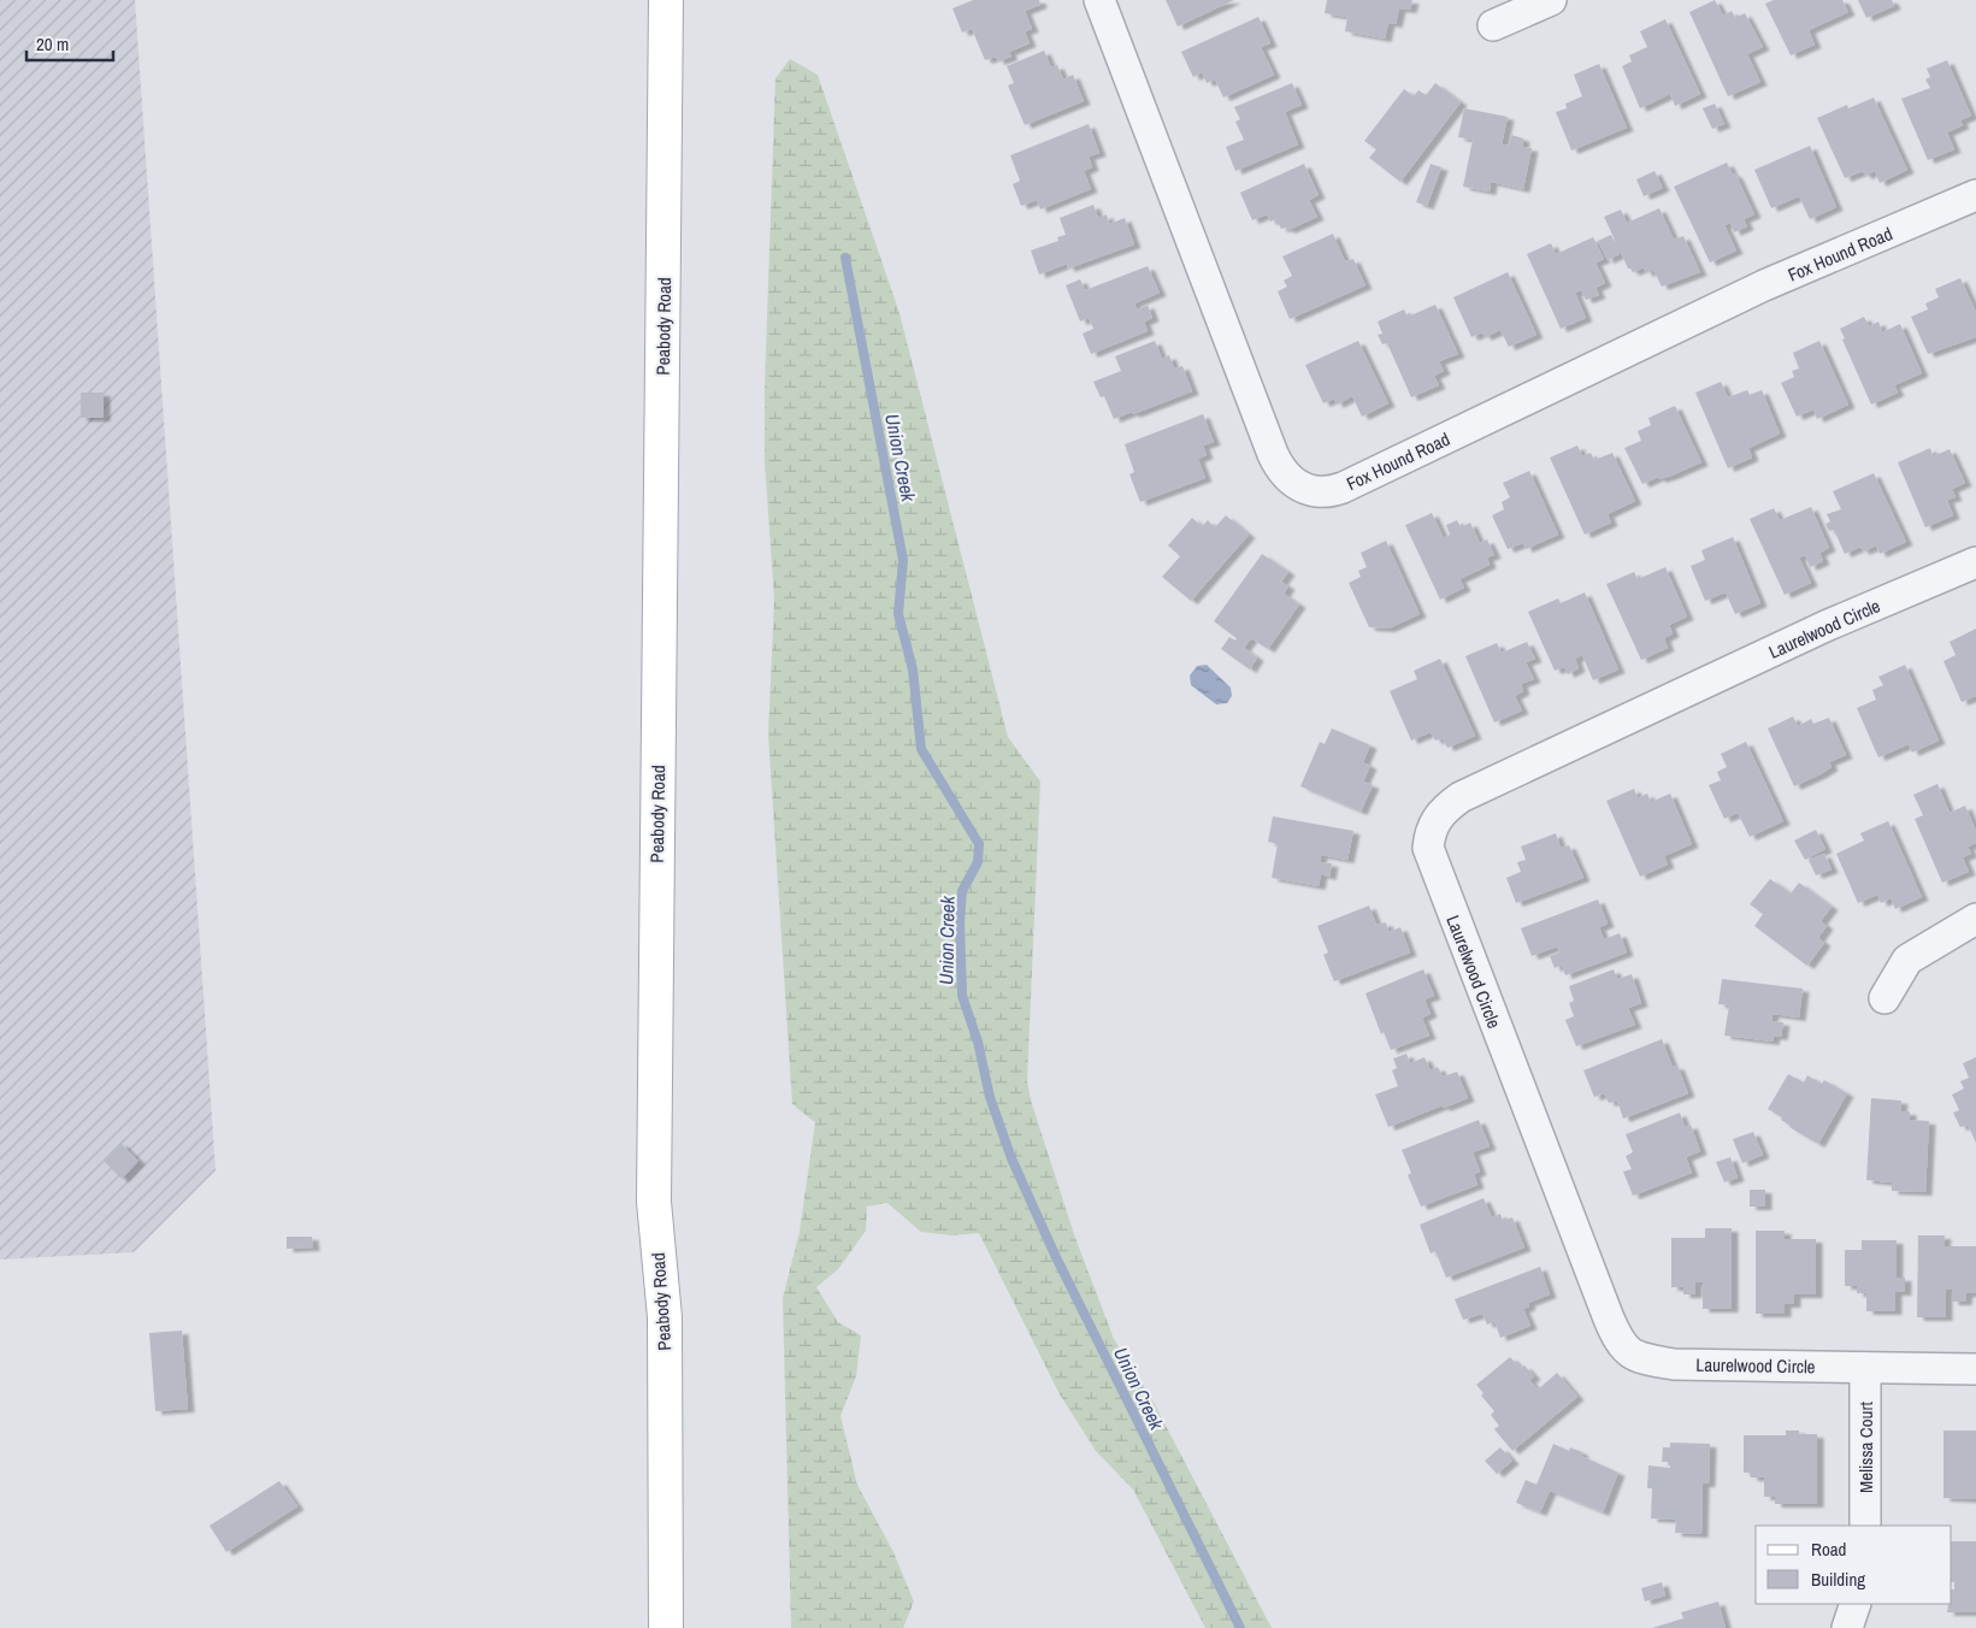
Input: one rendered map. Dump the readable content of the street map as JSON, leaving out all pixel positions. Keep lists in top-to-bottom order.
{
  "streets": {
    "main road": ["Peabody Road"],
    "street": ["Fox Hound Road", "Laurelwood Circle", "Melissa Court"]
  },
  "crossings": [
    ["Laurelwood Circle", "Melissa Court"]
  ],
  "water": ["Union Creek"],
  "legend": ["Road", "Building"],
  "scale_bar": "20 m"
}
